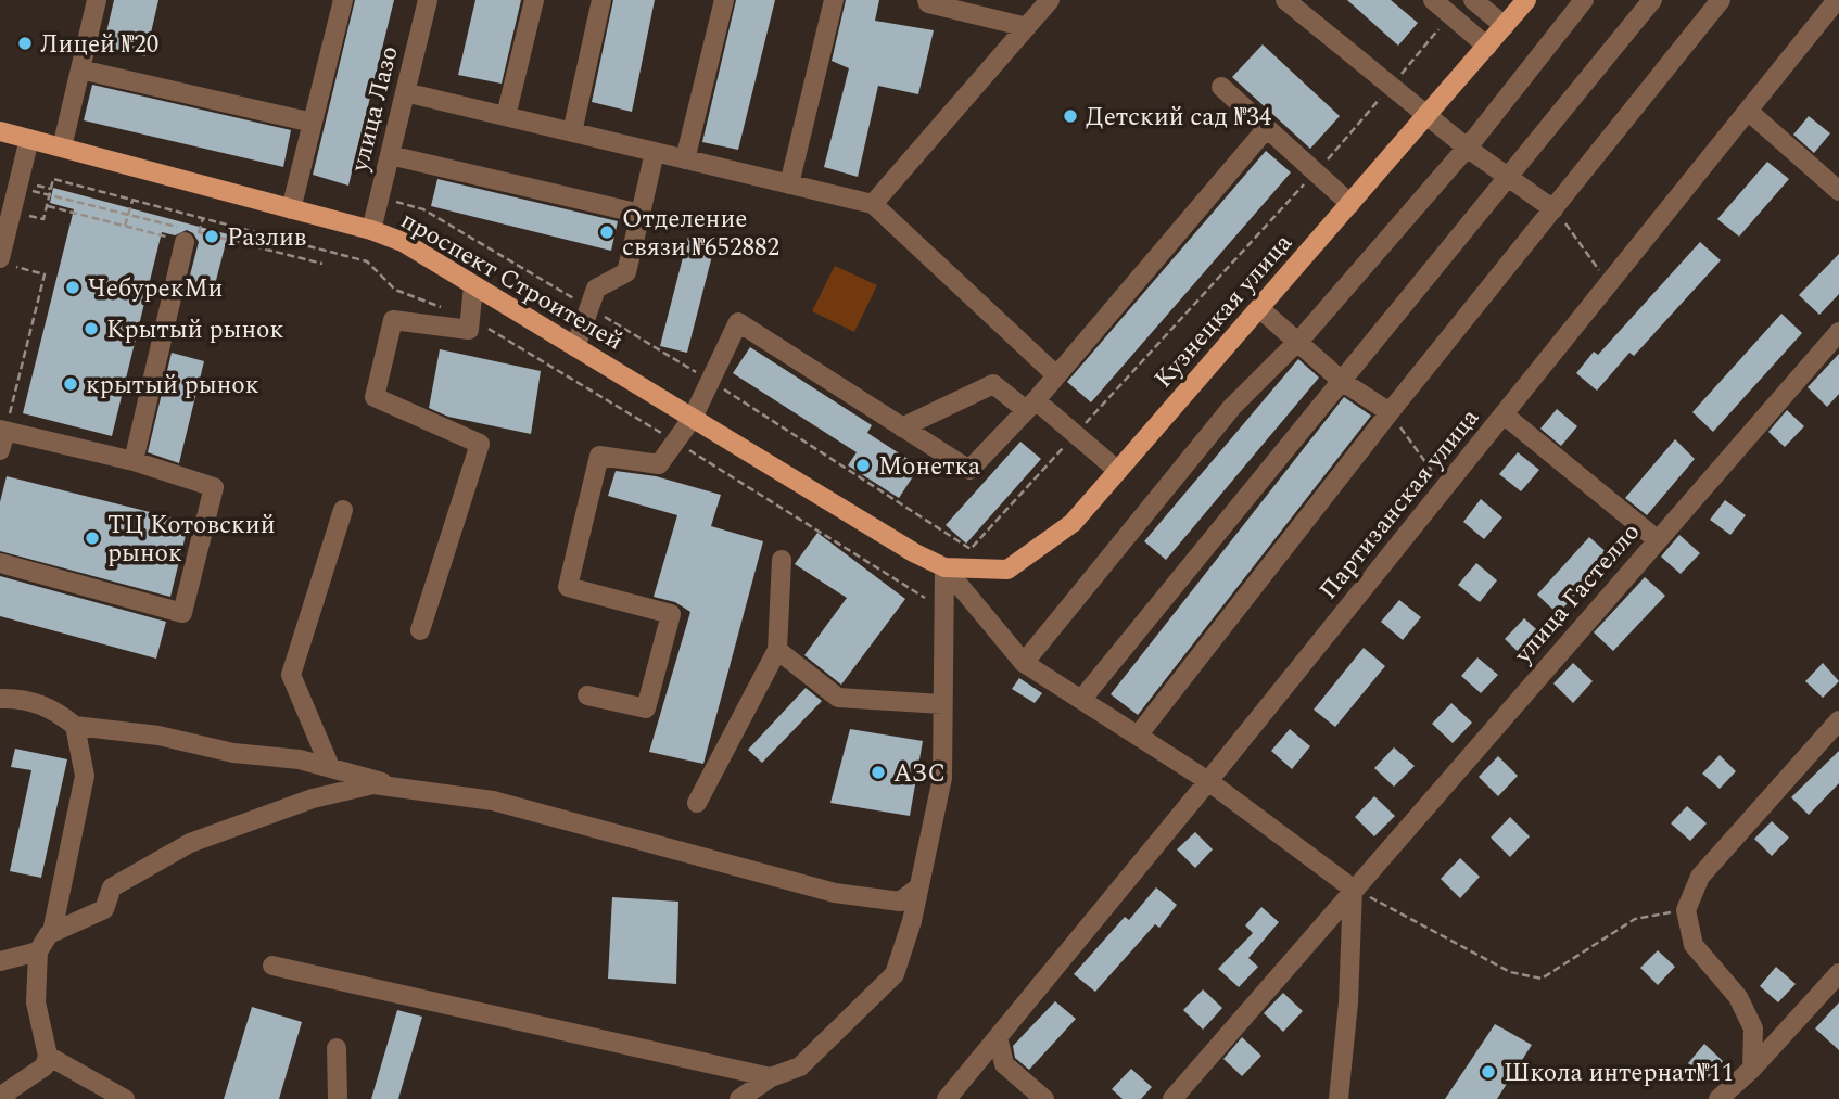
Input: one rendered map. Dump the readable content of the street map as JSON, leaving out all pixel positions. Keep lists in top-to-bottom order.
{
  "streets": {
    "main road": ["проспект Строителей", "Кузнецкая улица"],
    "street": ["улица Лазо", "Партизанская улица", "улица Гастелло"]
  },
  "crossings": [
    ["улица Лазо", "проспект Строителей"],
    ["проспект Строителей", "Кузнецкая улица"]
  ],
  "places": [
    "Лицей №20",
    "Детский сад №34",
    "Отделение связи №652882",
    "Разлив",
    "ЧебурекМи",
    "Крытый рынок",
    "крытый рынок",
    "Монетка",
    "ТЦ Котовский рынок",
    "АЗС",
    "Школа интернат№11"
  ]
}
